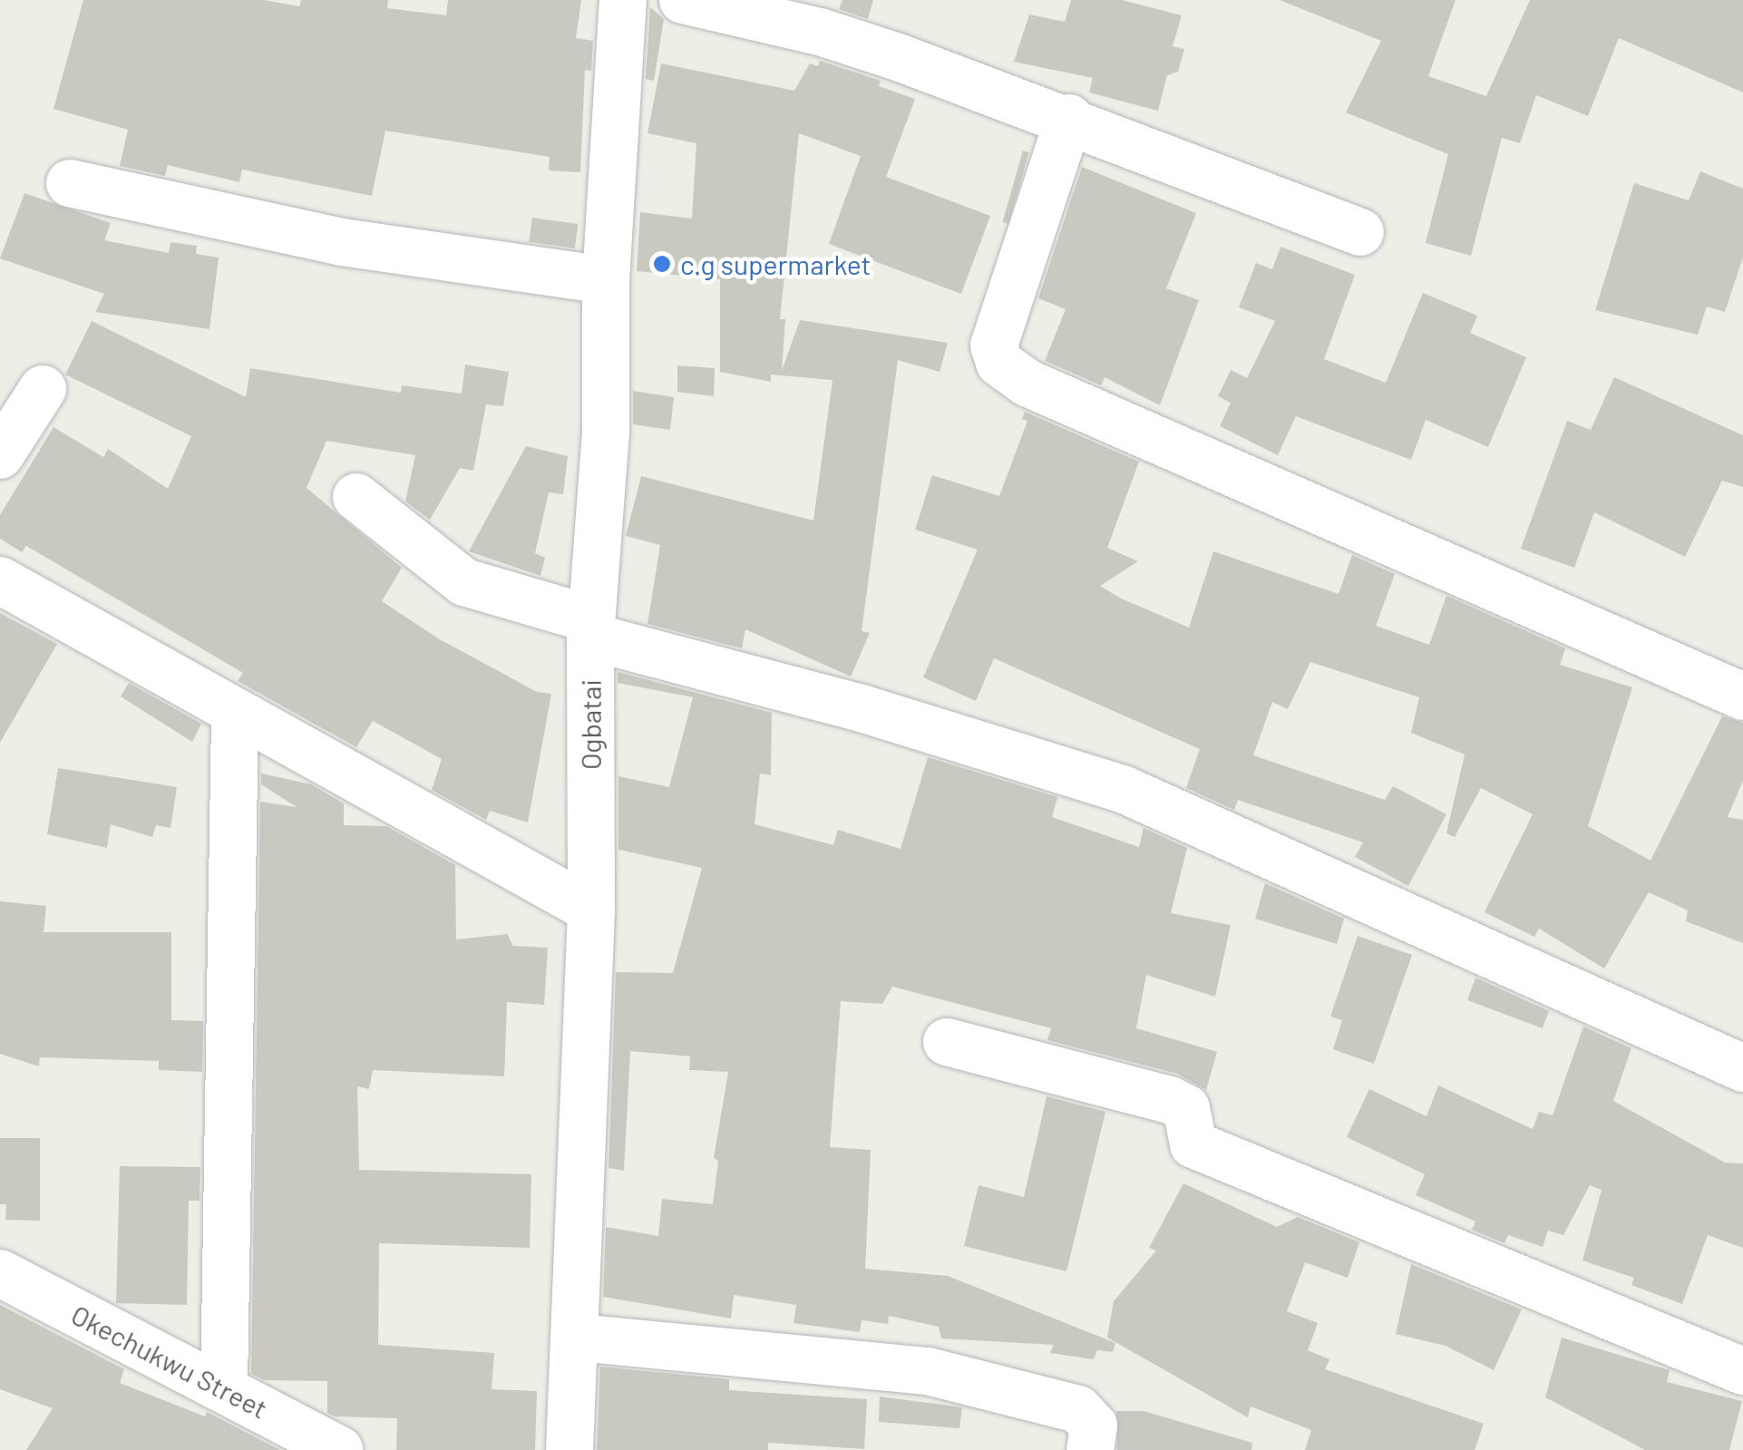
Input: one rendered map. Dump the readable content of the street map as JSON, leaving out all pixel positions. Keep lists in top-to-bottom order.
{
  "streets": {
    "street": ["Ogbatai", "Okechukwu Street"]
  },
  "places": ["c.g supermarket"]
}
